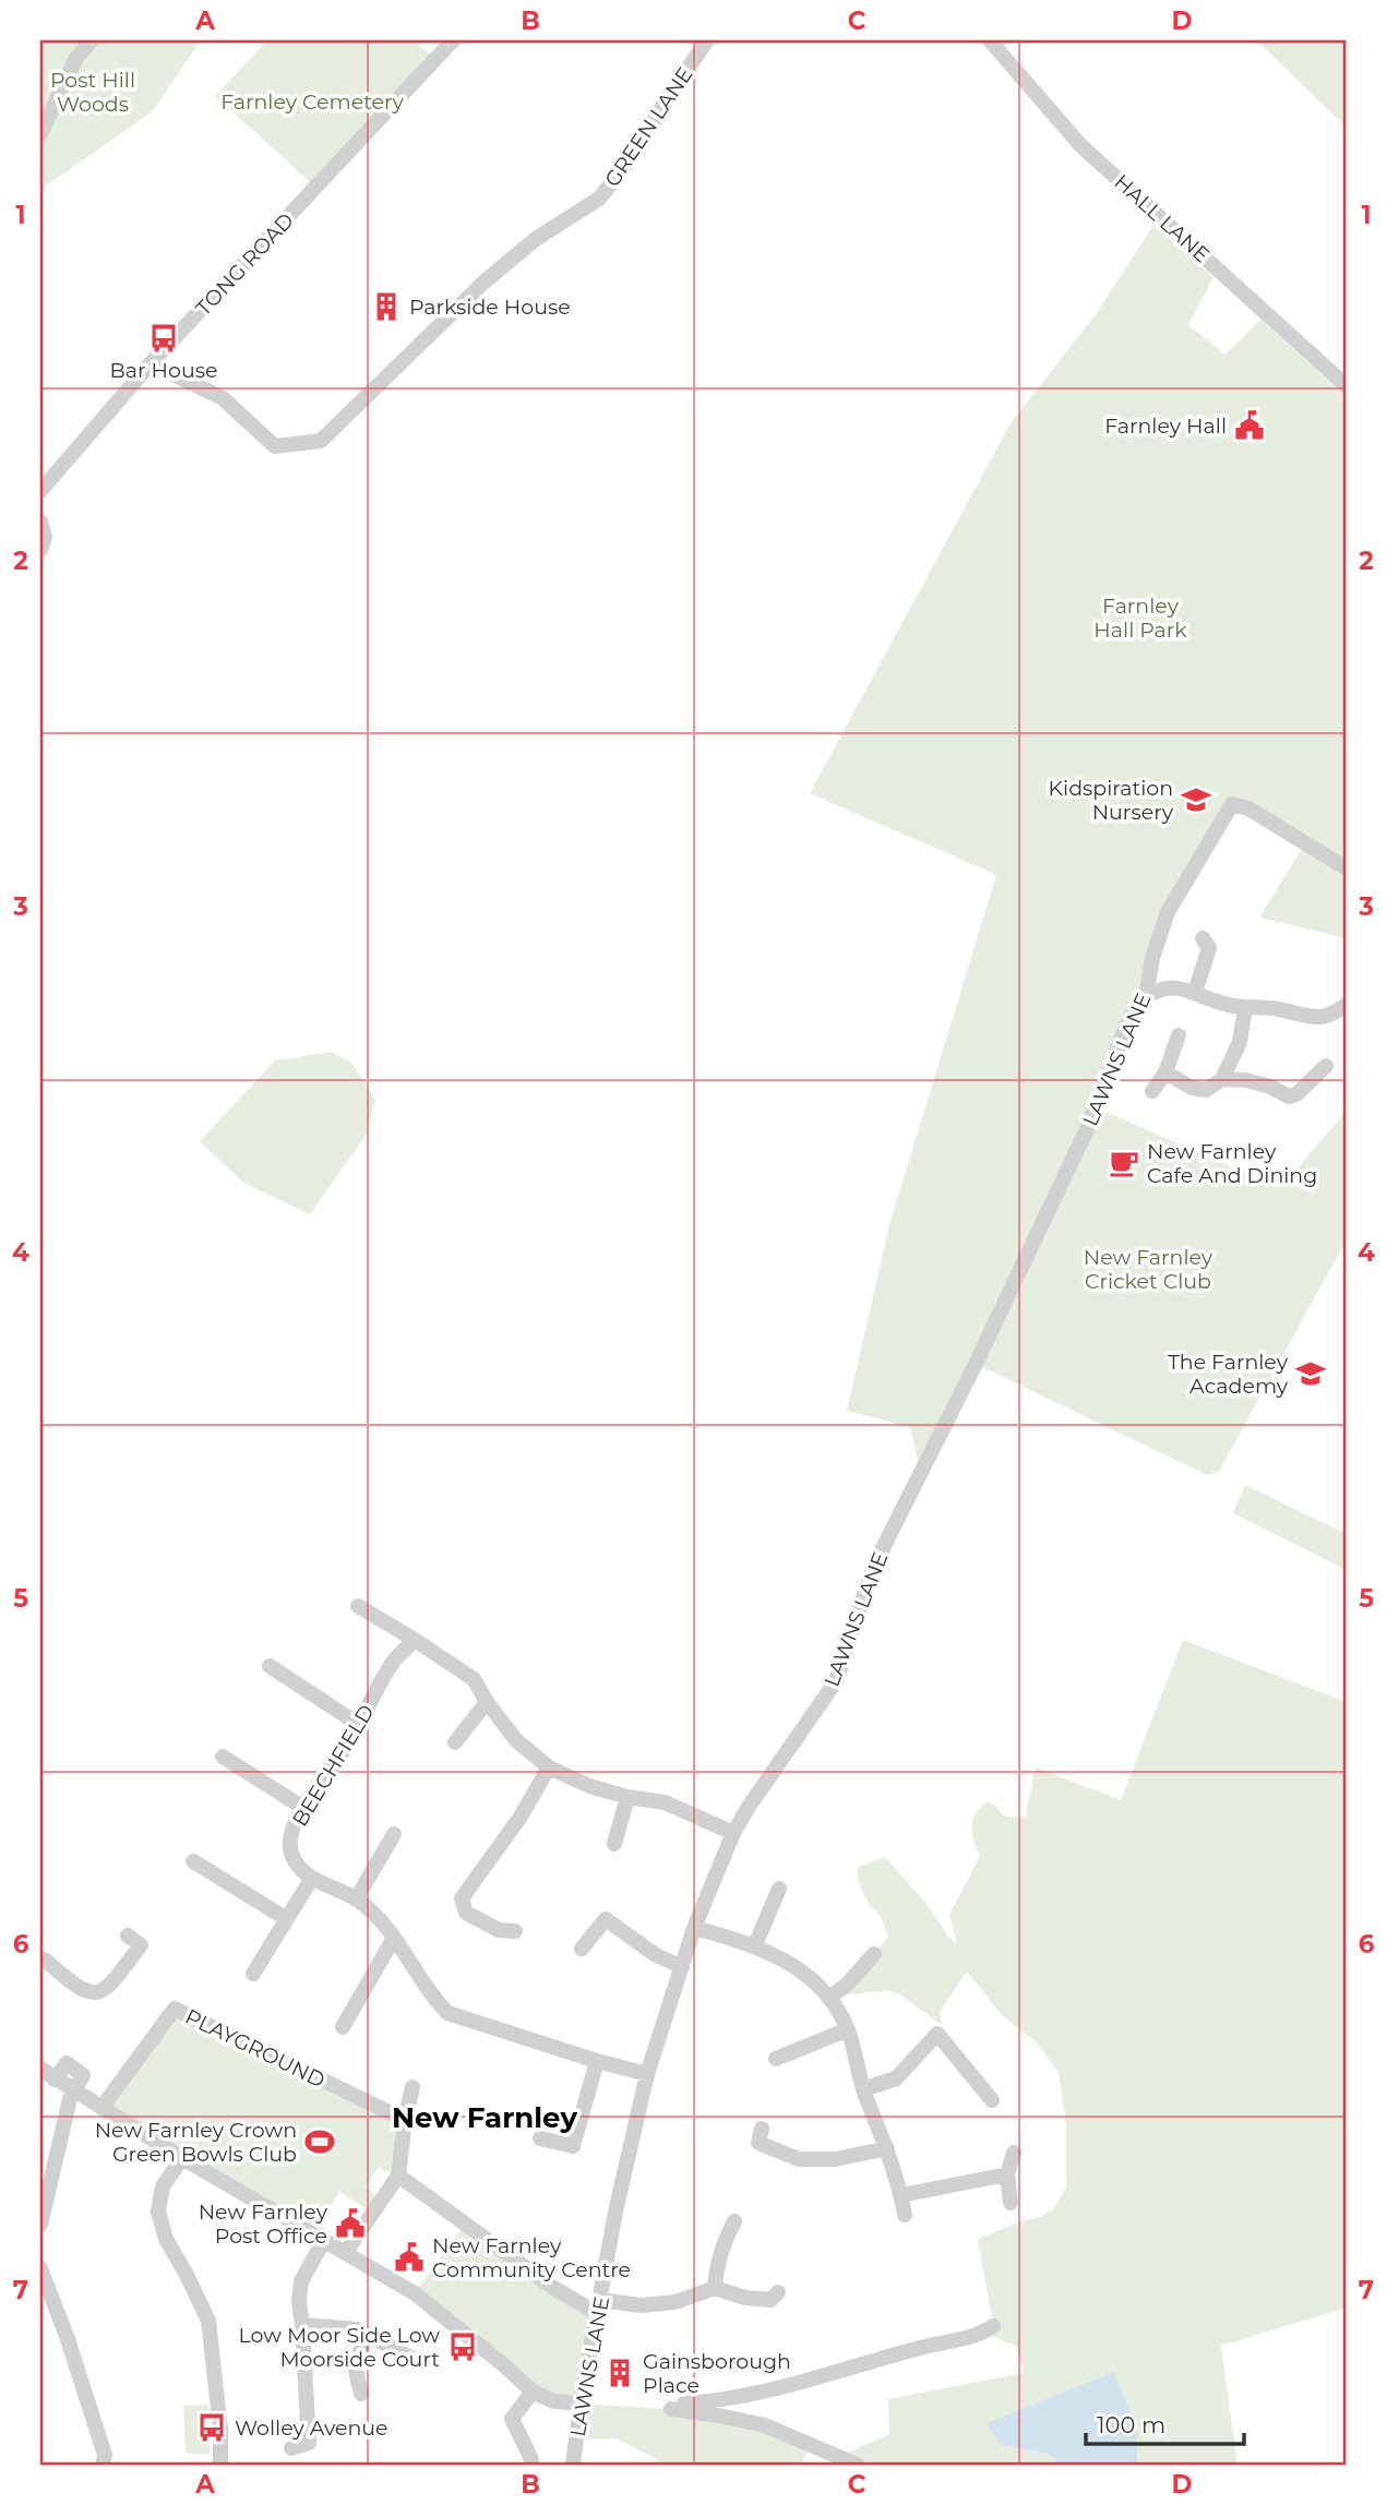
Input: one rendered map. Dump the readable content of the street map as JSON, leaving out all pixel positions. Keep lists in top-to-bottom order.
{
  "streets": {
    "street": [
      "GREEN LANE",
      "HALL LANE",
      "TONG ROAD",
      "LAWNS LANE",
      "BEECHFIELD",
      "PLAYGROUND"
    ]
  },
  "crossings": [
    ["GREEN LANE", "TONG ROAD"],
    ["LAWNS LANE", "BEECHFIELD"]
  ],
  "districts": ["New Farnley"],
  "parks": [
    "Post Hill Woods",
    "Farnley Cemetery",
    "Farnley Hall Park",
    "New Farnley Cricket Club"
  ],
  "places": {
    "building": ["Parkside House", "Gainsborough Place"],
    "bus stop": ["Bar House", "Low Moor Side Low Moorside Court", "Wolley Avenue"],
    "public building": ["Farnley Hall", "New Farnley Post Office", "New Farnley Community Centre"],
    "school or university": ["Kidspiration Nursery", "The Farnley Academy"],
    "cafe": ["New Farnley Cafe And Dining"],
    "sports": ["New Farnley Crown Green Bowls Club"]
  },
  "scale_bar": "100 m",
  "grid": {
    "columns": [
      "A",
      "B",
      "C",
      "D"
    ],
    "rows": [
      "1",
      "2",
      "3",
      "4",
      "5",
      "6",
      "7"
    ]
  }
}
